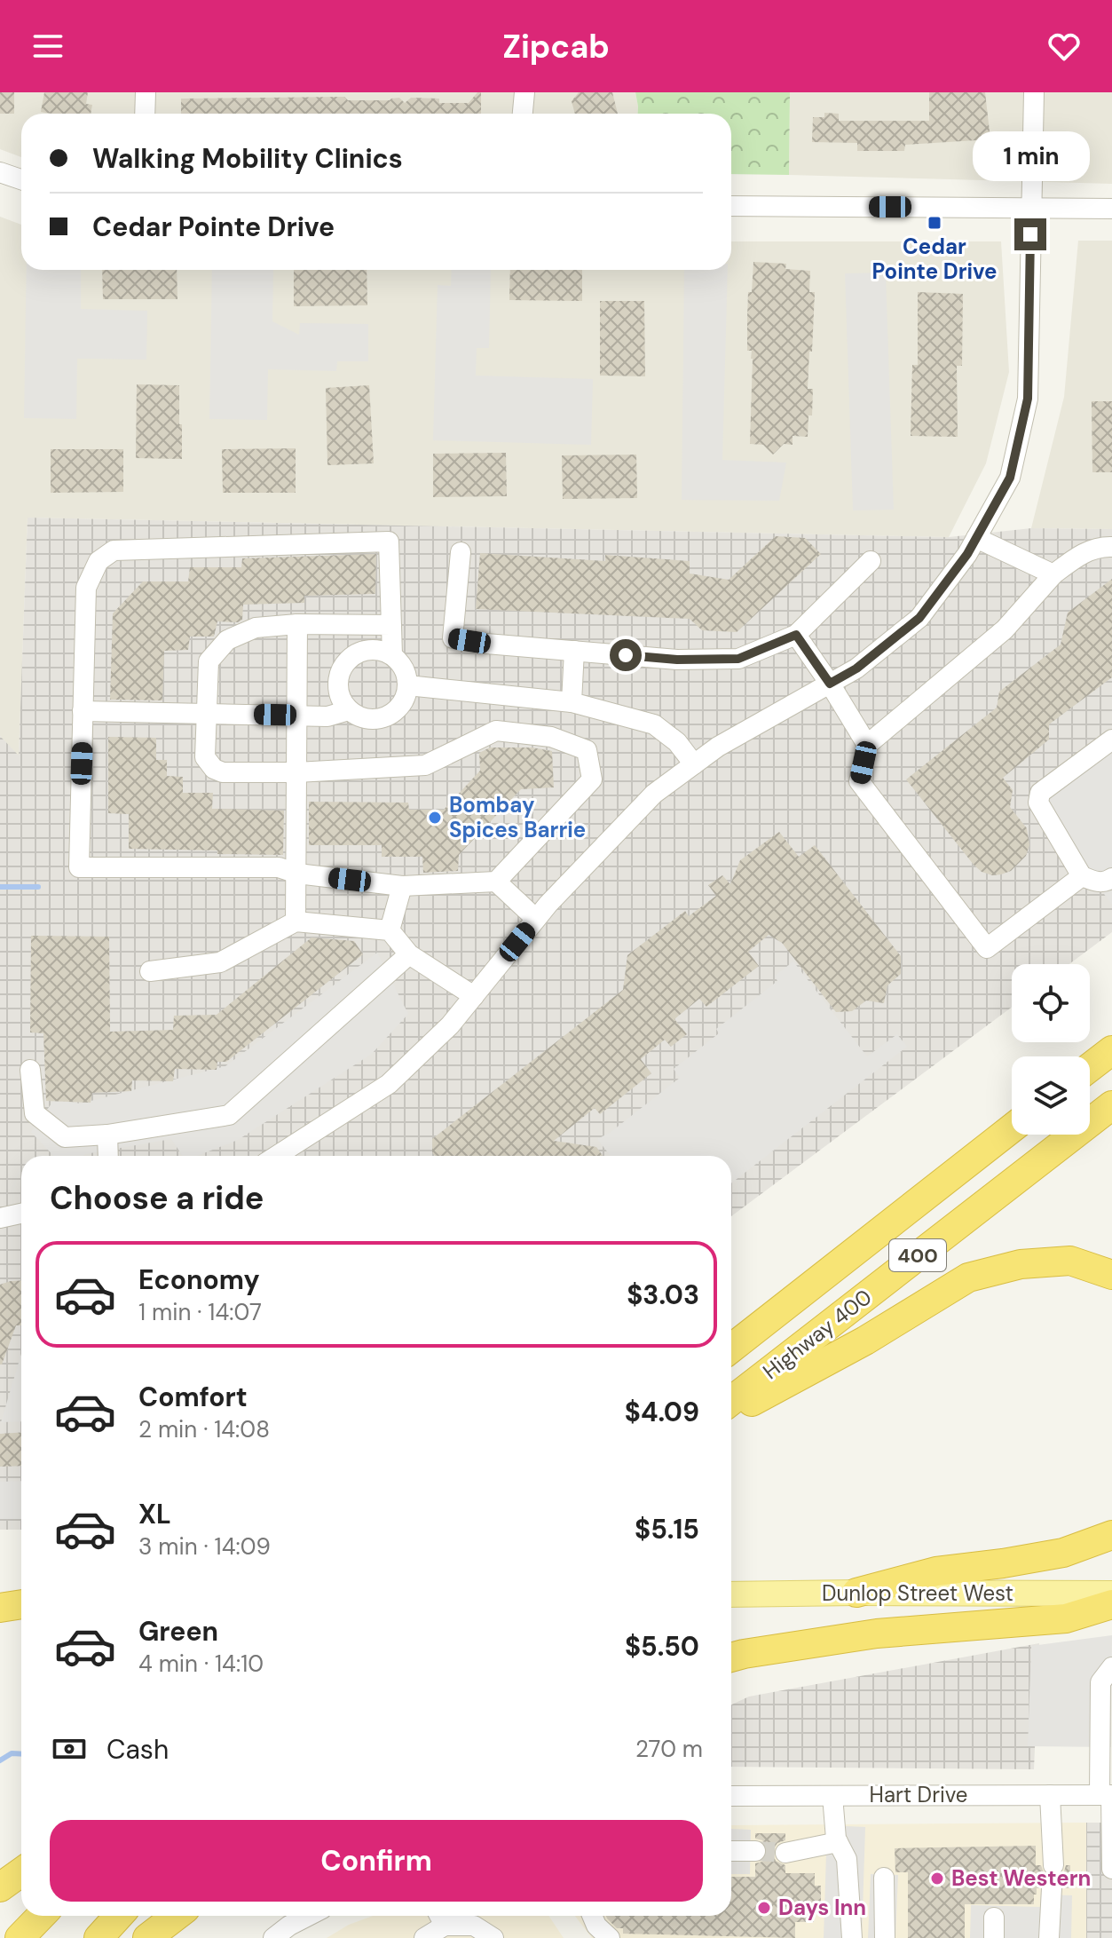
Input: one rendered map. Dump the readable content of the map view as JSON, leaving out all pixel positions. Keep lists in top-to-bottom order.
{
  "streets": {
    "highway": ["400", "Highway 400"],
    "main road": ["Dunlop Street West"],
    "street": ["Hart Drive"]
  },
  "places": {
    "transit": ["Cedar Pointe Drive"],
    "other": ["Bombay Spices Barrie", "Best Western", "Days Inn"]
  },
  "page": {
    "header": "Zipcab",
    "banner": ["Walking Mobility Clinics", "Cedar Pointe Drive"],
    "bubble": "1 min",
    "heading": "Choose a ride",
    "list": [
      {
        "name": "Economy",
        "note": "1 min · 14:07",
        "value": "$3.03"
      },
      {
        "name": "Comfort",
        "note": "2 min · 14:08",
        "value": "$4.09"
      },
      {
        "name": "XL",
        "note": "3 min · 14:09",
        "value": "$5.15"
      },
      {
        "name": "Green",
        "note": "4 min · 14:10",
        "value": "$5.50"
      }
    ],
    "pay": ["Cash", "270 m"],
    "buttons": "Confirm"
  }
}
